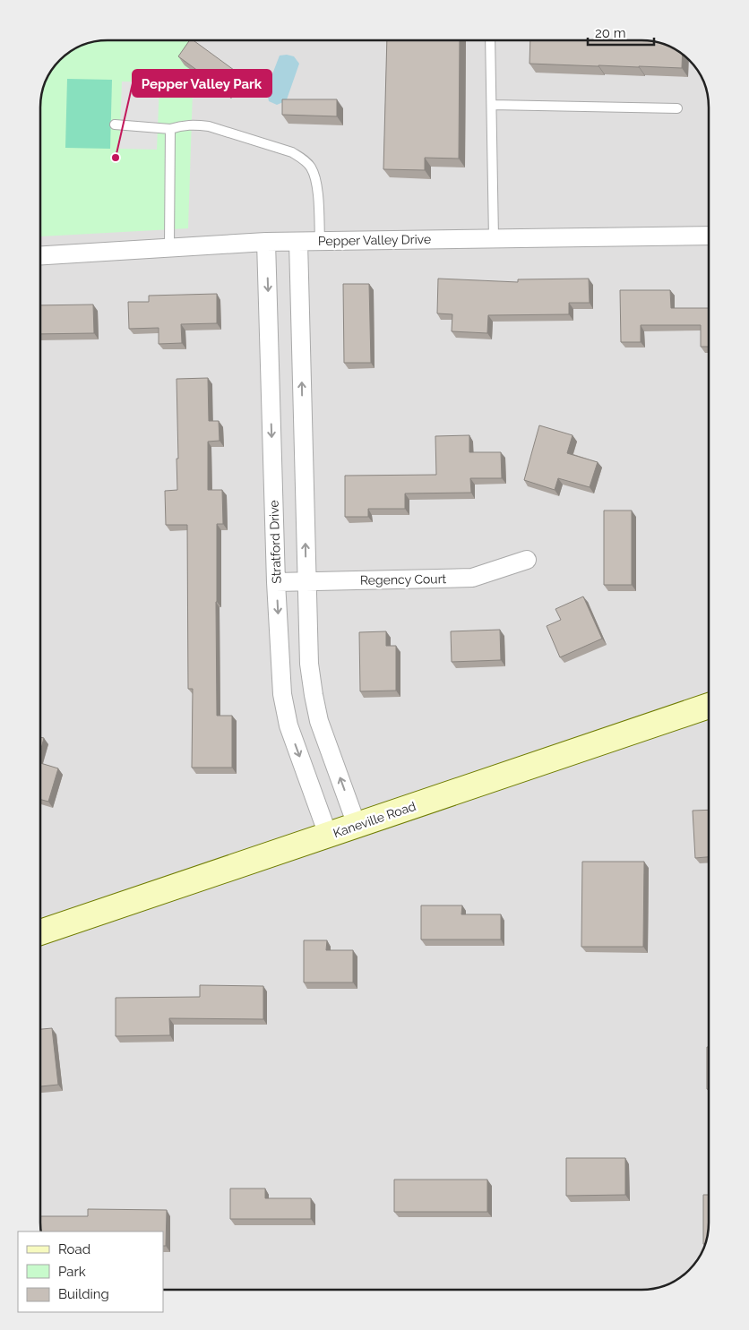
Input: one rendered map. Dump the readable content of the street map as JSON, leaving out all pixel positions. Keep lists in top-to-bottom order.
{
  "streets": {
    "main road": ["Kaneville Road"],
    "street": ["Pepper Valley Drive", "Stratford Drive", "Regency Court"]
  },
  "crossings": [
    ["Pepper Valley Drive", "Stratford Drive"],
    ["Stratford Drive", "Regency Court"],
    ["Stratford Drive", "Kaneville Road"]
  ],
  "places": ["Pepper Valley Park"],
  "legend": ["Road", "Park", "Building"],
  "scale_bar": "20 m"
}
